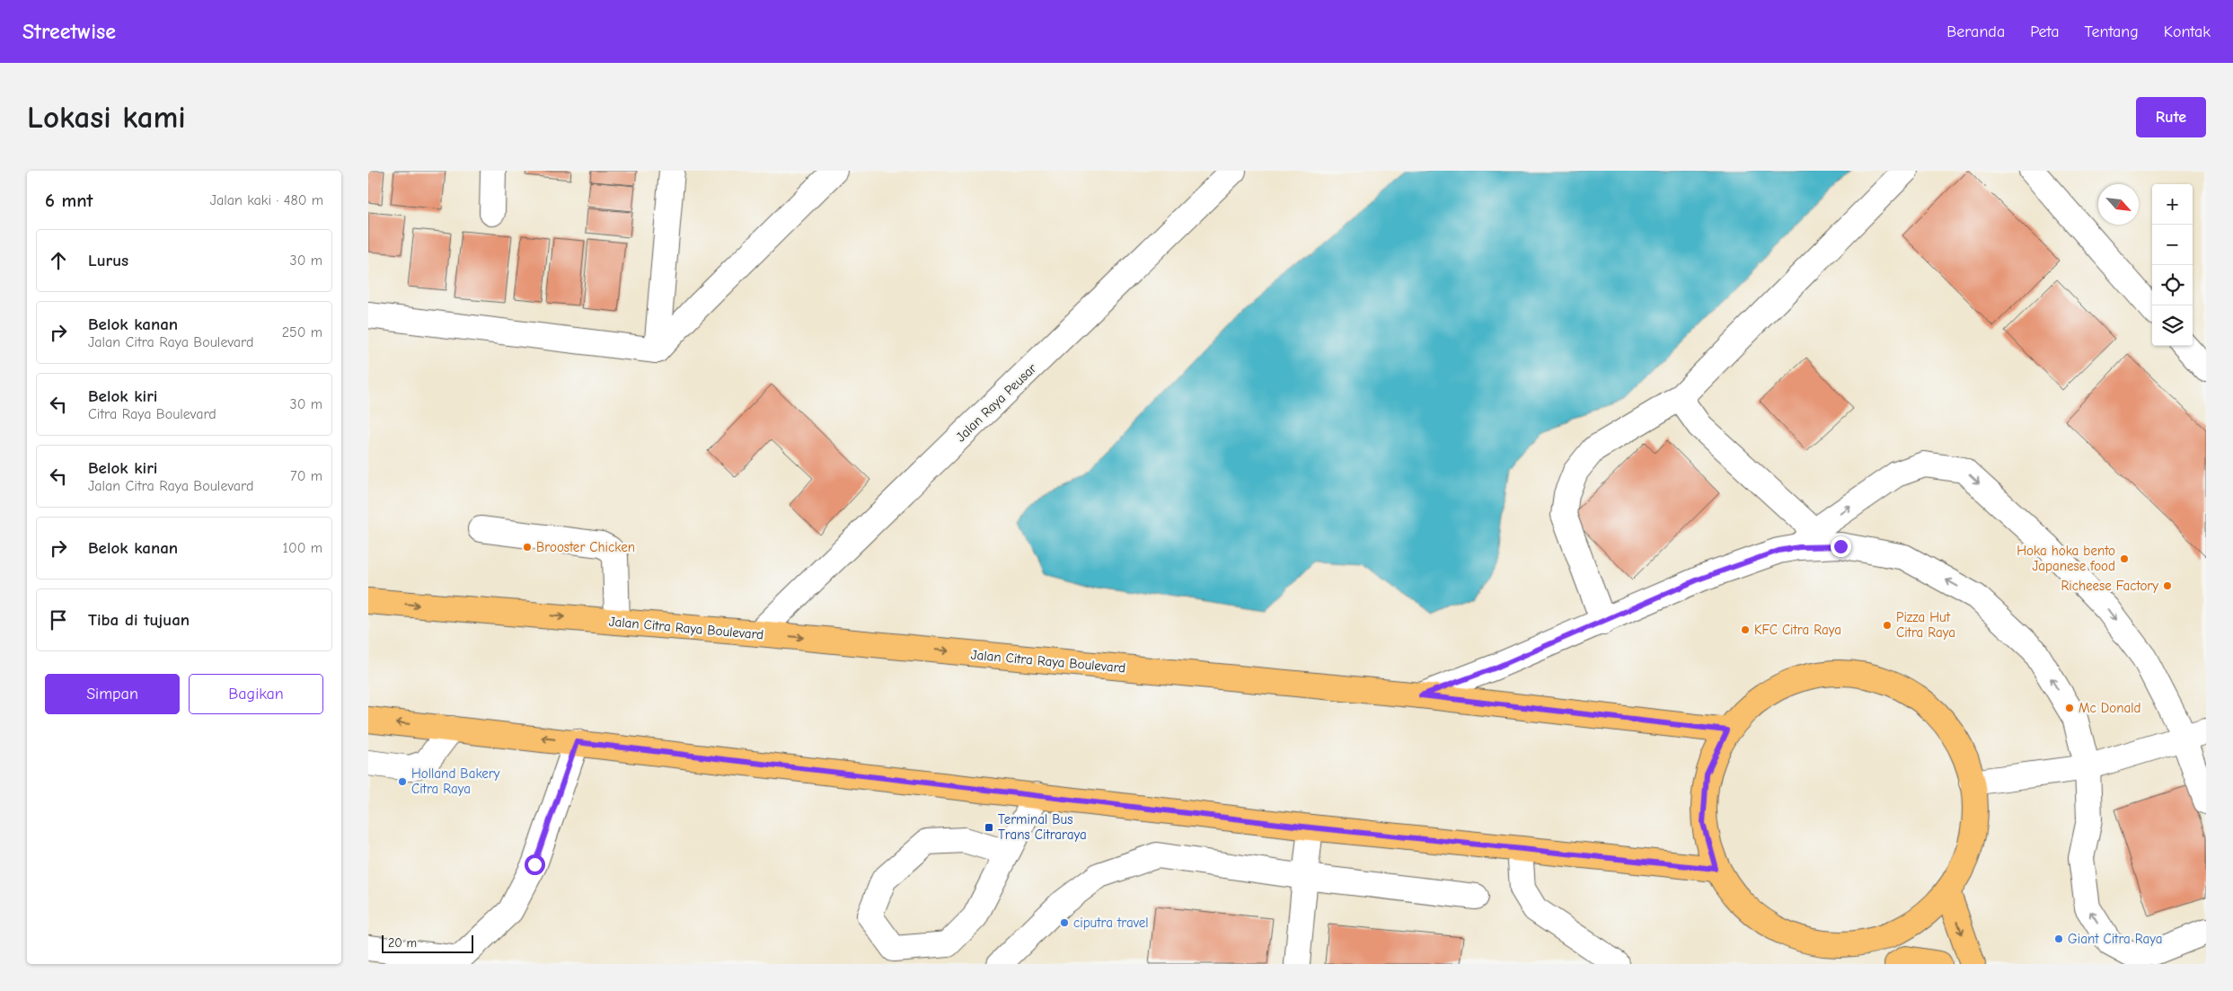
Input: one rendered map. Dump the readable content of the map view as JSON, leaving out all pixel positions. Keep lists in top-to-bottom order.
{
  "streets": {
    "main road": ["Jalan Citra Raya Boulevard"],
    "street": ["Jalan Raya Peusar"]
  },
  "crossings": [
    ["Jalan Raya Peusar", "Jalan Citra Raya Boulevard"]
  ],
  "places": {
    "other": [
      "Brooster Chicken",
      "Hoka hoka bento Japanese food",
      "Richeese Factory",
      "Pizza Hut Citra Raya",
      "KFC Citra Raya",
      "Mc Donald",
      "Holland Bakery Citra Raya",
      "ciputra travel",
      "Giant Citra Raya"
    ],
    "transit": ["Terminal Bus Trans Citraraya"]
  },
  "scale_bar": "20 m",
  "north": "bottom right",
  "page": {
    "header": "Streetwise",
    "nav": [
      "Beranda",
      "Peta",
      "Tentang",
      "Kontak"
    ],
    "buttons": [
      "Rute",
      ["Simpan", "Bagikan"]
    ],
    "title": "Lokasi kami",
    "heading": ["6 mnt", "Jalan kaki · 480 m"],
    "map_buttons": ["+", "−"],
    "list": [
      ["Lurus", "30 m"],
      ["Belok kanan", "Jalan Citra Raya Boulevard", "250 m"],
      ["Belok kiri", "Citra Raya Boulevard", "30 m"],
      ["Belok kiri", "Jalan Citra Raya Boulevard", "70 m"],
      ["Belok kanan", "100 m"],
      "Tiba di tujuan"
    ],
    "scale": "20 m"
  }
}
